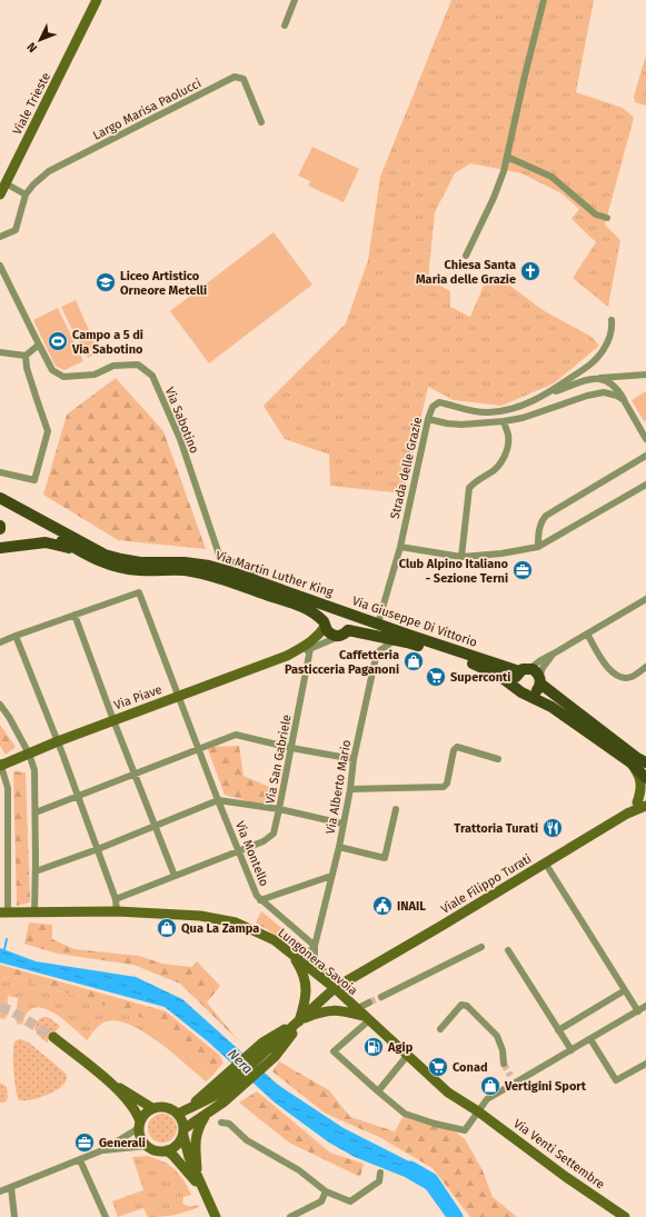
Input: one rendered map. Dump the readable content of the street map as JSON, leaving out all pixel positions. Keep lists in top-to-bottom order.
{
  "streets": {
    "main road": ["Via Martin Luther King", "Via Giuseppe Di Vittorio", "Via Piave"],
    "street": [
      "Viale Trieste",
      "Largo Marisa Paolucci",
      "Via Sabotino",
      "Strada delle Grazie",
      "Via San Gabriele",
      "Via Alberto Mario",
      "Via Montello",
      "Viale Filippo Turati",
      "Lungonera Savoia",
      "Via Venti Settembre"
    ]
  },
  "crossings": [
    ["Via Sabotino", "Via Martin Luther King"],
    ["Strada delle Grazie", "Via Giuseppe Di Vittorio"],
    ["Via Martin Luther King", "Via Giuseppe Di Vittorio"],
    ["Via Martin Luther King", "Via Piave"],
    ["Via Giuseppe Di Vittorio", "Via Piave"],
    ["Via Giuseppe Di Vittorio", "Via Alberto Mario"],
    ["Via Giuseppe Di Vittorio", "Viale Filippo Turati"],
    ["Via Piave", "Via San Gabriele"],
    ["Via Piave", "Via Montello"],
    ["Via San Gabriele", "Via Montello"],
    ["Via Alberto Mario", "Via Montello"],
    ["Via Alberto Mario", "Viale Filippo Turati"],
    ["Via Alberto Mario", "Lungonera Savoia"],
    ["Viale Filippo Turati", "Lungonera Savoia"],
    ["Lungonera Savoia", "Via Venti Settembre"]
  ],
  "water": ["Nera"],
  "places": {
    "church": ["Chiesa Santa Maria delle Grazie"],
    "school or university": ["Liceo Artistico Orneore Metelli"],
    "sports": ["Campo a 5 di Via Sabotino"],
    "office": ["Club Alpino Italiano - Sezione Terni", "Generali"],
    "shop": ["Caffetteria Pasticceria Paganoni", "Qua La Zampa", "Vertigini Sport"],
    "supermarket": ["Superconti", "Conad"],
    "restaurant": ["Trattoria Turati"],
    "public building": ["INAIL"],
    "fuel station": ["Agip"]
  },
  "north": "bottom left"
}
